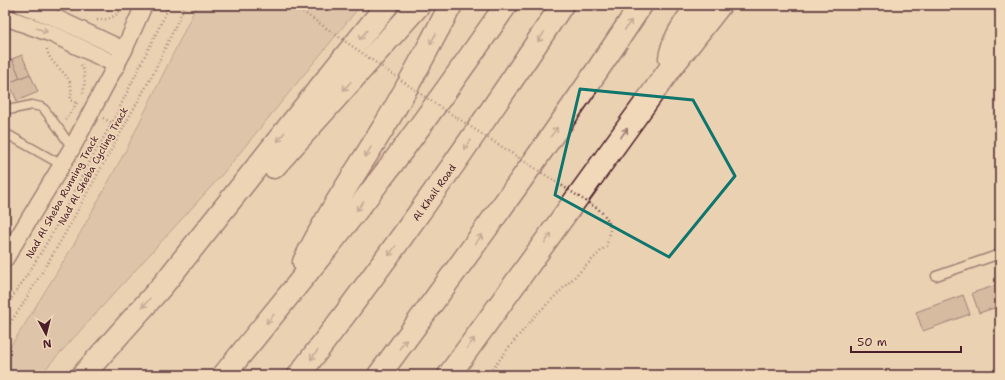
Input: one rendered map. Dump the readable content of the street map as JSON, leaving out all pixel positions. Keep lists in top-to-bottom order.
{
  "streets": {
    "highway": ["Al Khail Road"],
    "path": ["Nad Al Sheba Cycling Track", "Nad Al Sheba Running Track"]
  },
  "scale_bar": "50 m",
  "north": "bottom"
}
